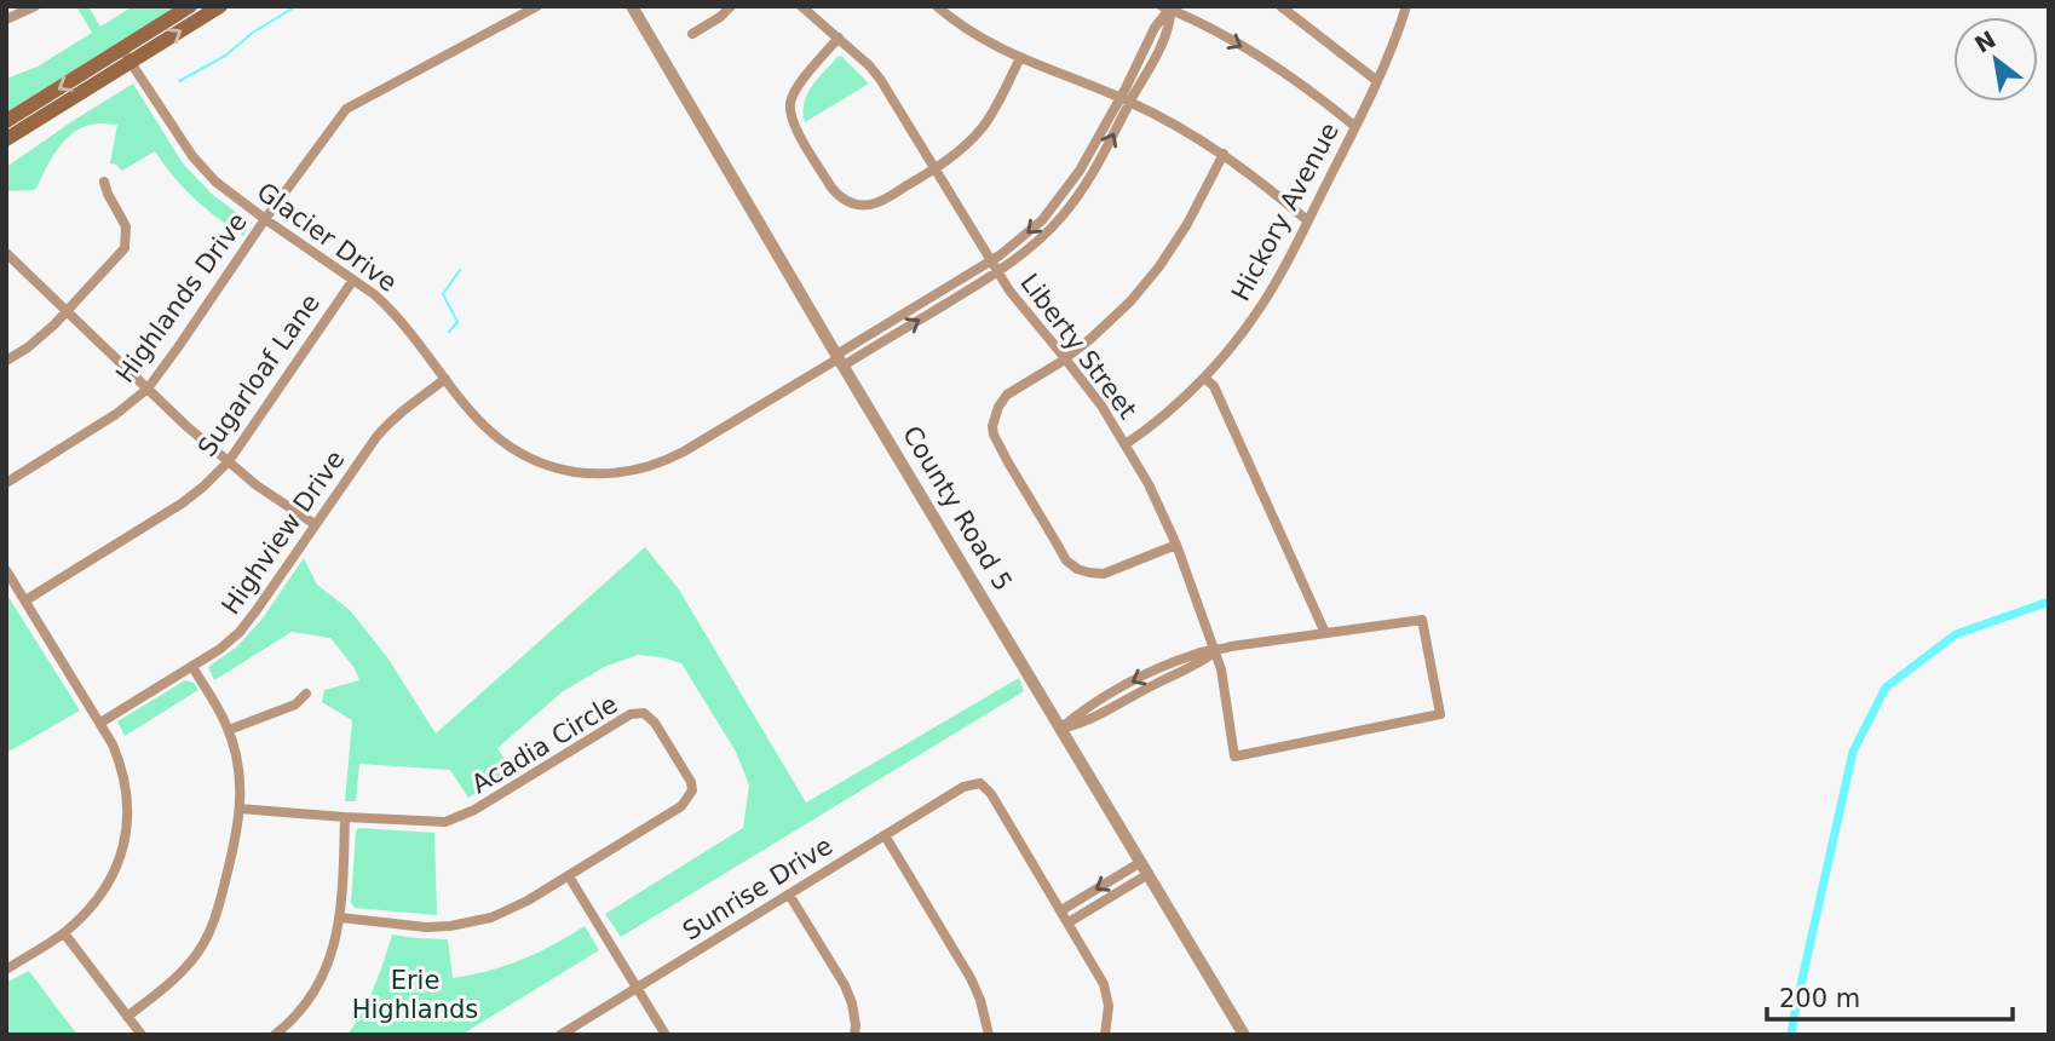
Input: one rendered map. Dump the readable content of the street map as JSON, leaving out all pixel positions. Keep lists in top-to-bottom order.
{
  "streets": {
    "street": [
      "Hickory Avenue",
      "Glacier Drive",
      "Highlands Drive",
      "Liberty Street",
      "Sugarloaf Lane",
      "County Road 5",
      "Highview Drive",
      "Acadia Circle",
      "Sunrise Drive"
    ]
  },
  "crossings": [
    ["Hickory Avenue", "Liberty Street"],
    ["Glacier Drive", "Highlands Drive"],
    ["Glacier Drive", "Sugarloaf Lane"],
    ["Glacier Drive", "County Road 5"],
    ["Glacier Drive", "Highview Drive"]
  ],
  "parks": ["Erie Highlands"],
  "scale_bar": "200 m",
  "north": "top left"
}
